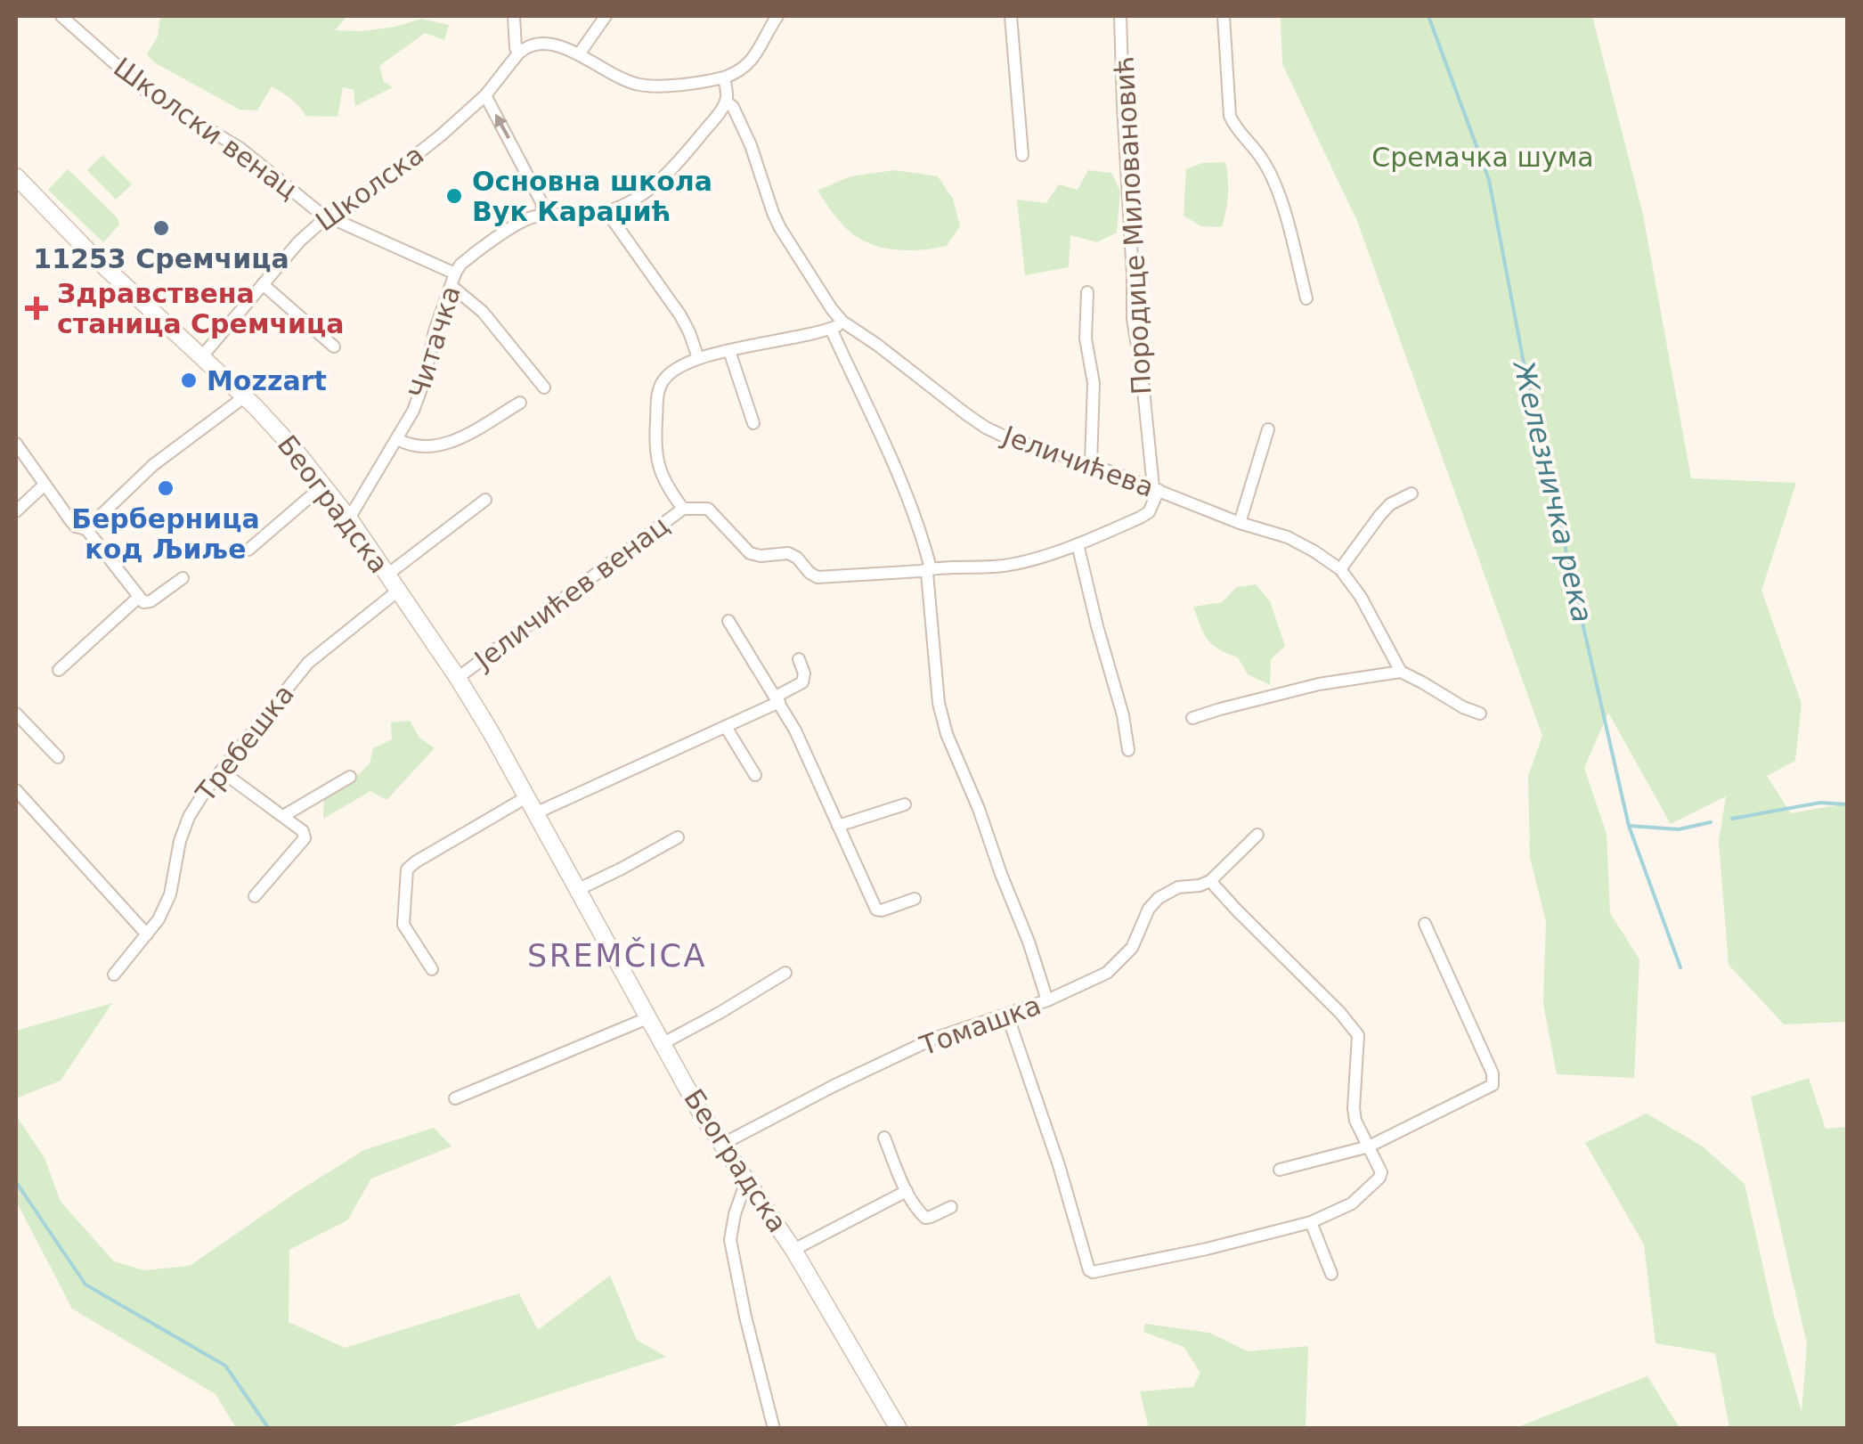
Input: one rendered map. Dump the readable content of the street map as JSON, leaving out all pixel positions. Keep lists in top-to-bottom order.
{
  "streets": {
    "main road": ["Београдска"],
    "street": [
      "Школски венац",
      "Школска",
      "Породице Миловановић",
      "Читачка",
      "Јеличићева",
      "Јеличићев венац",
      "Требешка",
      "Томашка"
    ]
  },
  "crossings": [
    ["Школски венац", "Школска"],
    ["Школски венац", "Читачка"],
    ["Школска", "Београдска"],
    ["Породице Миловановић", "Јеличићева"],
    ["Породице Миловановић", "Јеличићев венац"],
    ["Читачка", "Београдска"],
    ["Јеличићева", "Јеличићев венац"],
    ["Београдска", "Јеличићев венац"],
    ["Београдска", "Требешка"],
    ["Београдска", "Томашка"]
  ],
  "districts": ["SREMČICA"],
  "water": ["Железничка река"],
  "parks": ["Сремачка шума"],
  "places": {
    "other": [
      "Основна школа Вук Караџић",
      "11253 Сремчица",
      "Mozzart",
      "Берберница код Љиље"
    ],
    "health": ["Здравствена станица Сремчица"]
  }
}
